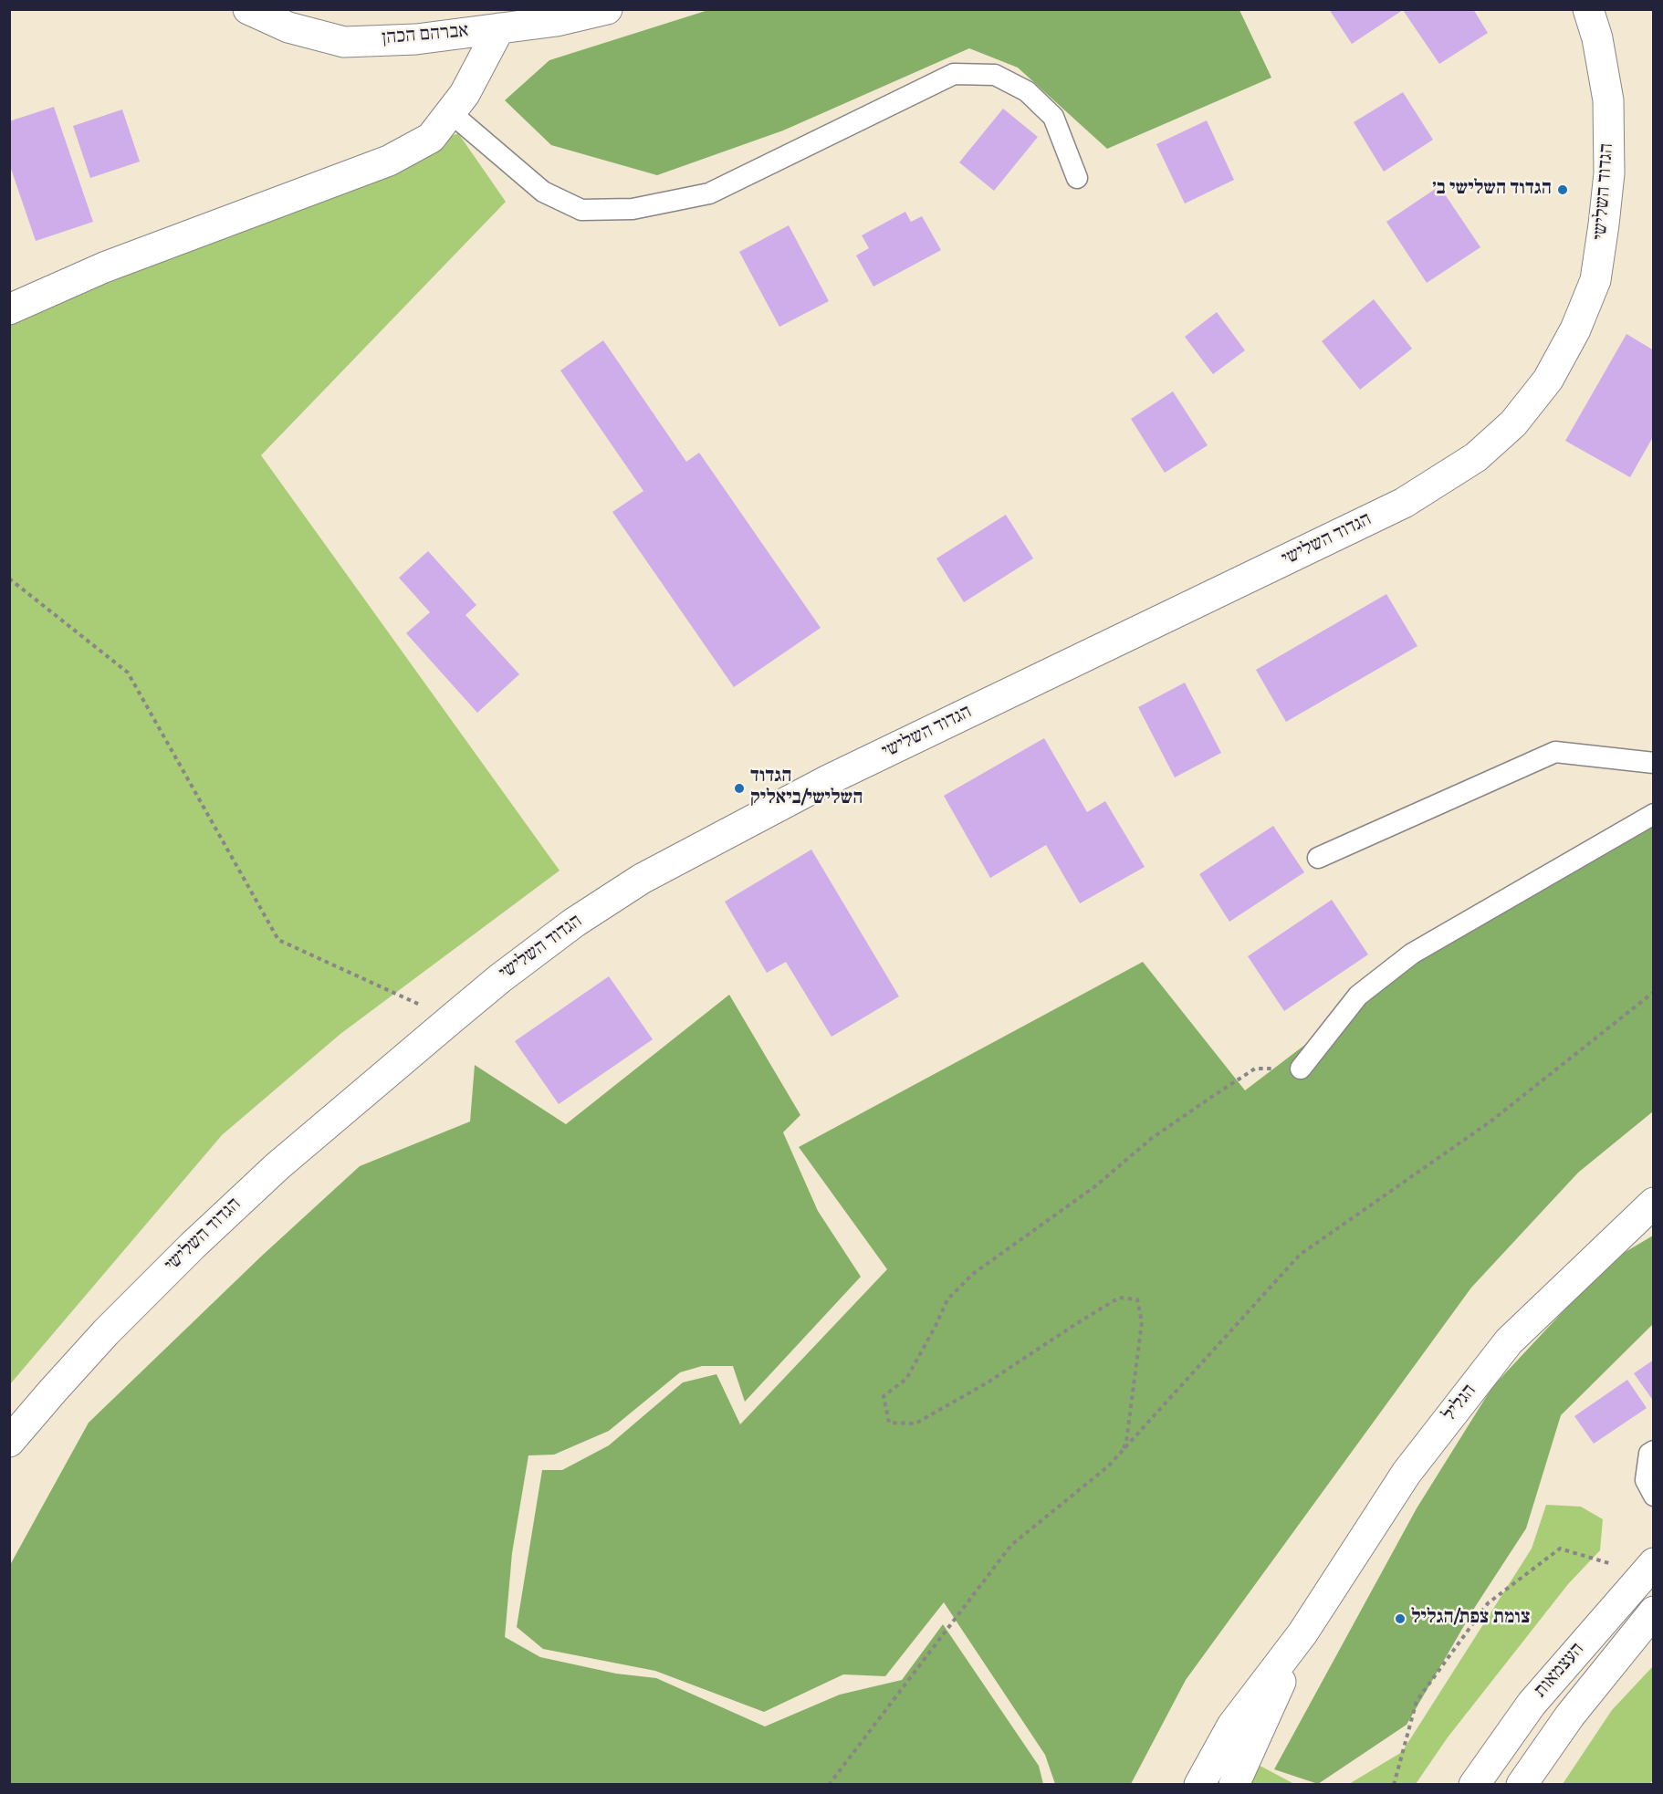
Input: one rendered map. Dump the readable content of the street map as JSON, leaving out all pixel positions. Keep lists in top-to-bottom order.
{
  "streets": {
    "street": [
      "אברהם הכהן",
      "הגדוד השלישי",
      "הגליל",
      "העצמאות"
    ]
  },
  "places": ["הגדוד השלישי ב׳", "הגדוד השלישי/ביאליק", "צומת צפת/הגליל"]
}
